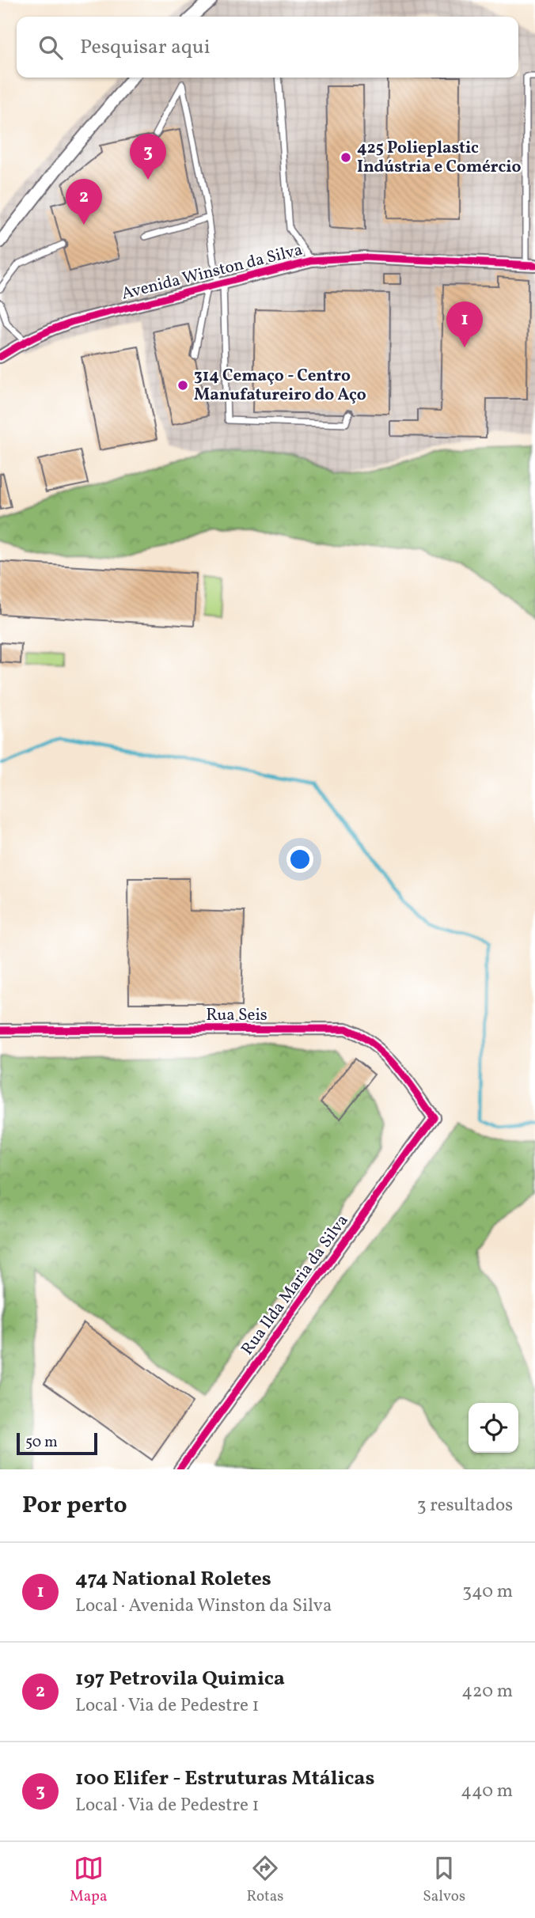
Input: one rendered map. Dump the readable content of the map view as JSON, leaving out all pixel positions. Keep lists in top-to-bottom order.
{
  "streets": {
    "street": ["Avenida Winston da Silva", "Rua Seis", "Rua Ilda Maria da Silva"]
  },
  "crossings": [
    ["Rua Seis", "Rua Ilda Maria da Silva"]
  ],
  "places": ["425 Polieplastic Indústria e Comércio", "314 Cemaço - Centro Manufatureiro do Aço"],
  "scale_bar": "50 m",
  "page": {
    "search": "Pesquisar aqui",
    "pins": ["3", "2", "1"],
    "scale": "50 m",
    "heading": ["Por perto", "3 resultados"],
    "list": [
      {
        "mark": "1",
        "name": "474 National Roletes",
        "note": "Local · Avenida Winston da Silva",
        "value": "340 m"
      },
      {
        "mark": "2",
        "name": "197 Petrovila Quimica",
        "note": "Local · Via de Pedestre 1",
        "value": "420 m"
      },
      {
        "mark": "3",
        "name": "100 Elifer - Estruturas Mtálicas",
        "note": "Local · Via de Pedestre 1",
        "value": "440 m"
      }
    ],
    "nav": ["Mapa", "Rotas", "Salvos"]
  }
}
